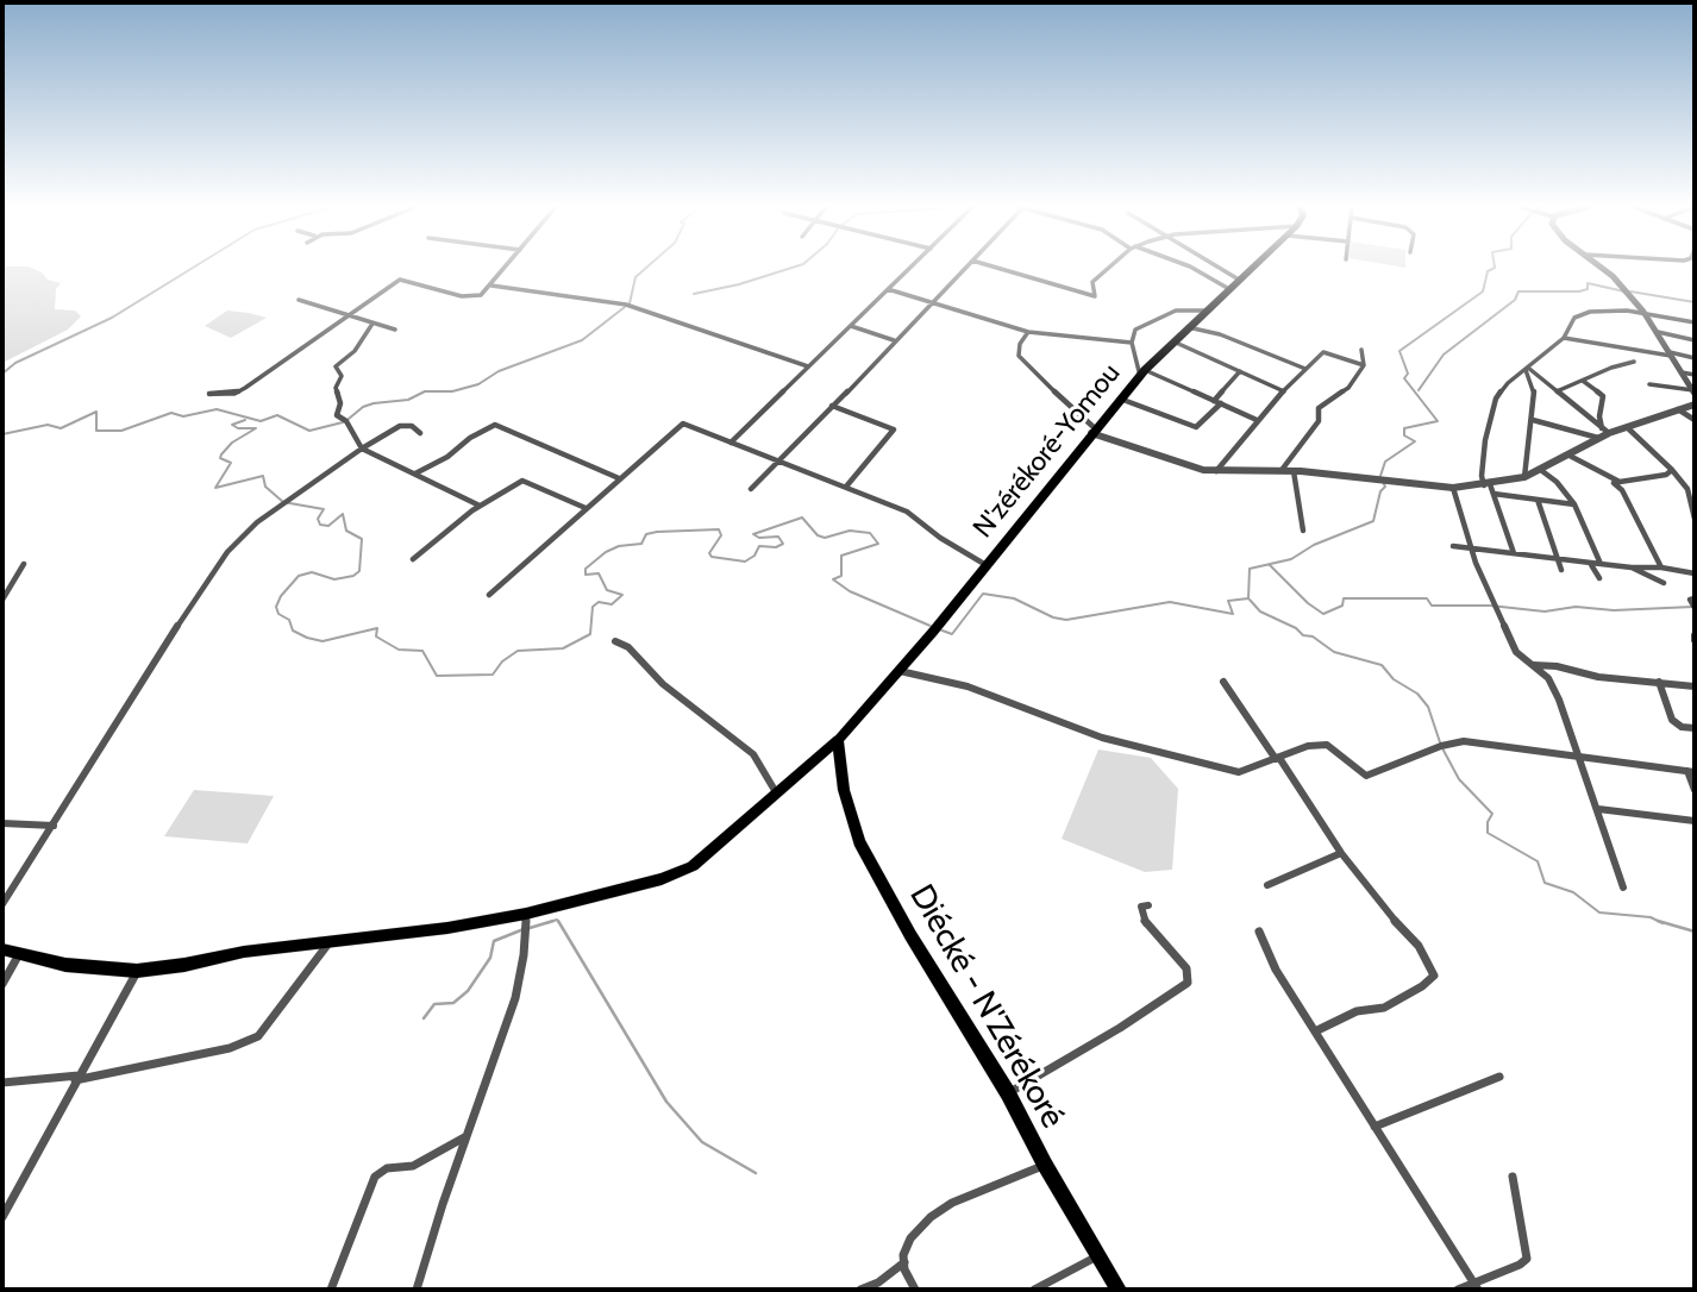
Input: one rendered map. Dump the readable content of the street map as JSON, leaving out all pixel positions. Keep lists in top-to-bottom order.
{
  "streets": {
    "highway": ["N'zérékoré-Yomou", "Diécké - N'Zérékoré"]
  },
  "crossings": [
    ["N'zérékoré-Yomou", "Diécké - N'Zérékoré"]
  ]
}
